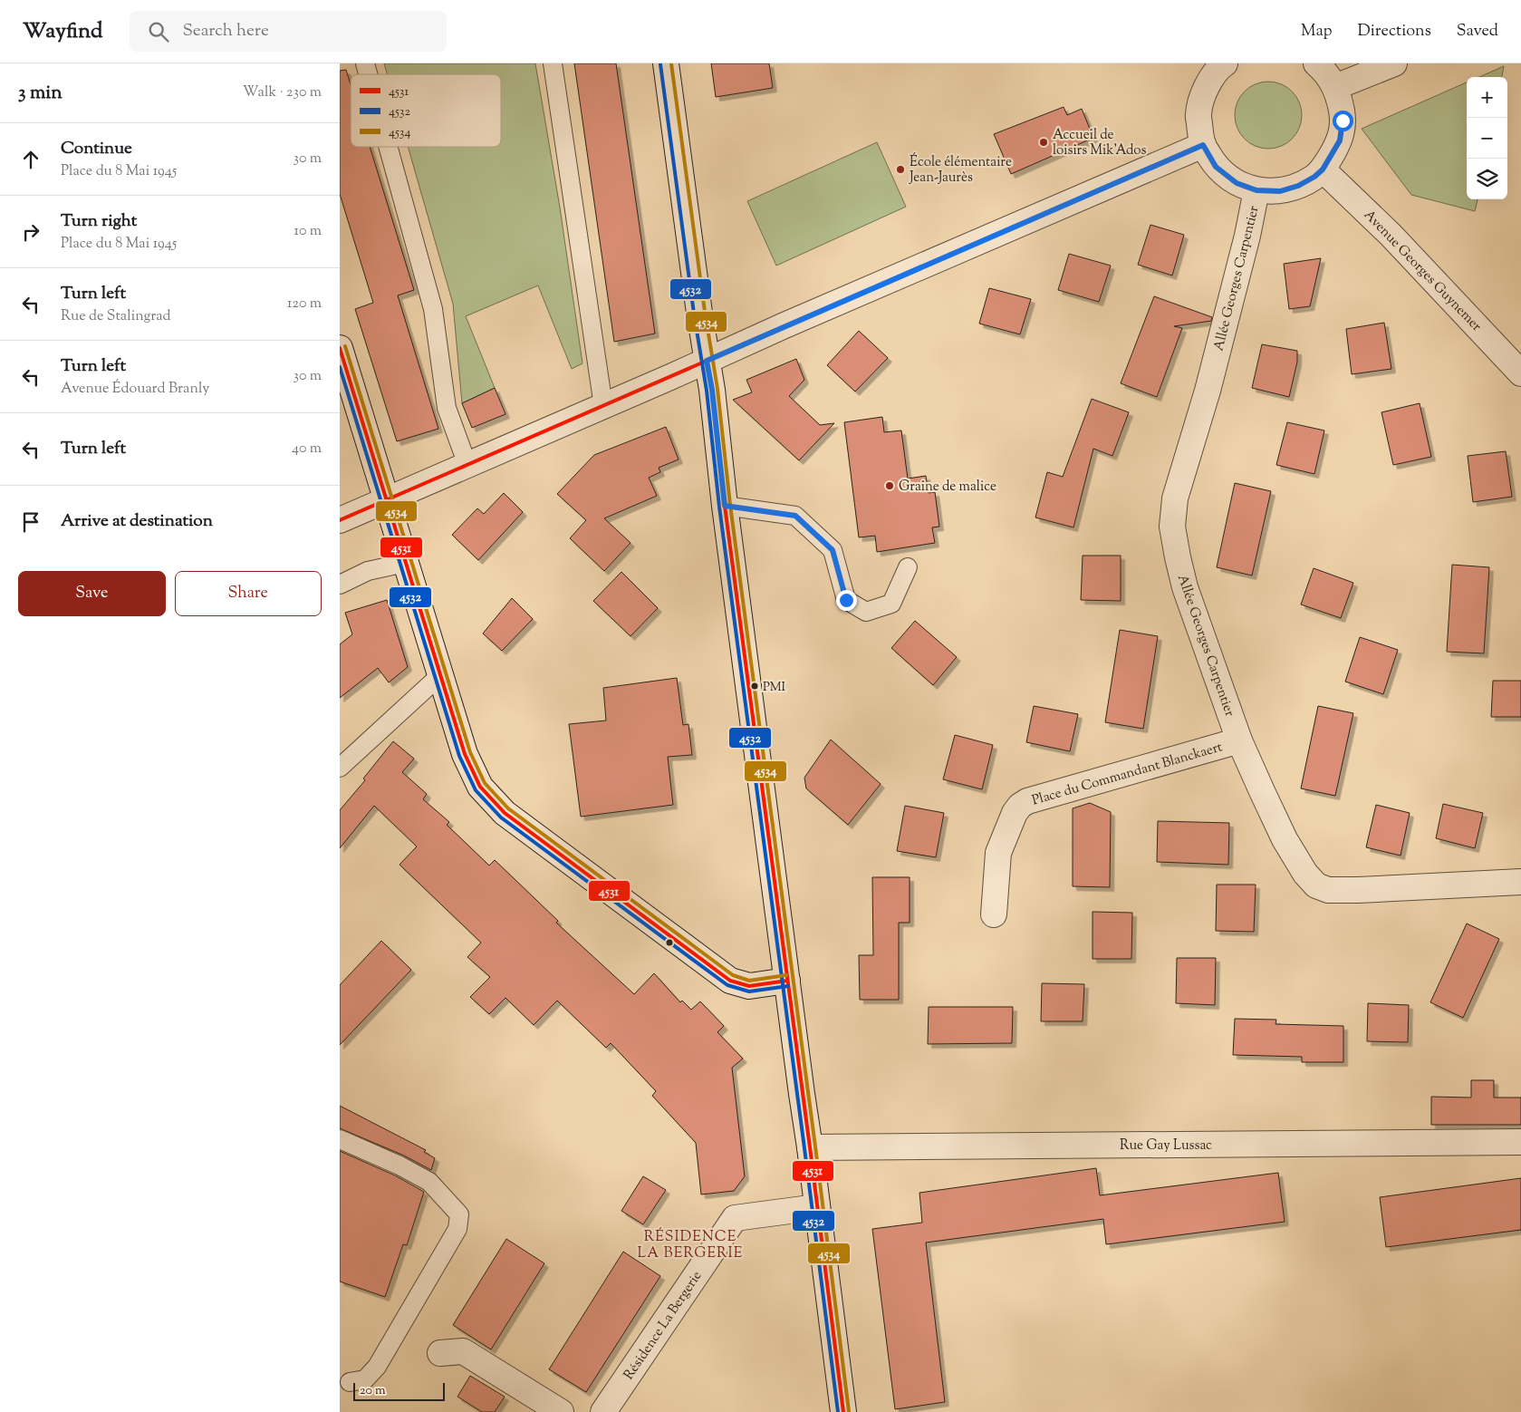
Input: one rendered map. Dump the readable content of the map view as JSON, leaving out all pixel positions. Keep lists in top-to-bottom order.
{
  "streets": {
    "street": [
      "Avenue Georges Guynemer",
      "Allée Georges Carpentier",
      "Place du Commandant Blanckaert",
      "Rue Gay Lussac",
      "Résidence La Bergerie"
    ]
  },
  "crossings": [
    ["Allée Georges Carpentier", "Place du Commandant Blanckaert"]
  ],
  "districts": ["RÉSIDENCE LA BERGERIE"],
  "places": [
    "Accueil de loisirs Mik'Ados",
    "École élémentaire Jean-Jaurès",
    "Graine de malice",
    "PMI"
  ],
  "lines": ["transit line 4534", "transit line 4532", "transit line 4531"],
  "legend": ["4531", "4532", "4534"],
  "scale_bar": "20 m",
  "page": {
    "header": "Wayfind",
    "search": "Search here",
    "nav": ["Map", "Directions", "Saved"],
    "heading": ["3 min", "Walk · 230 m"],
    "map_buttons": ["+", "−"],
    "list": [
      ["Continue", "Place du 8 Mai 1945", "30 m"],
      ["Turn right", "Place du 8 Mai 1945", "10 m"],
      ["Turn left", "Rue de Stalingrad", "120 m"],
      ["Turn left", "Avenue Édouard Branly", "30 m"],
      ["Turn left", "40 m"],
      "Arrive at destination"
    ],
    "buttons": ["Save", "Share"],
    "scale": "20 m"
  }
}
